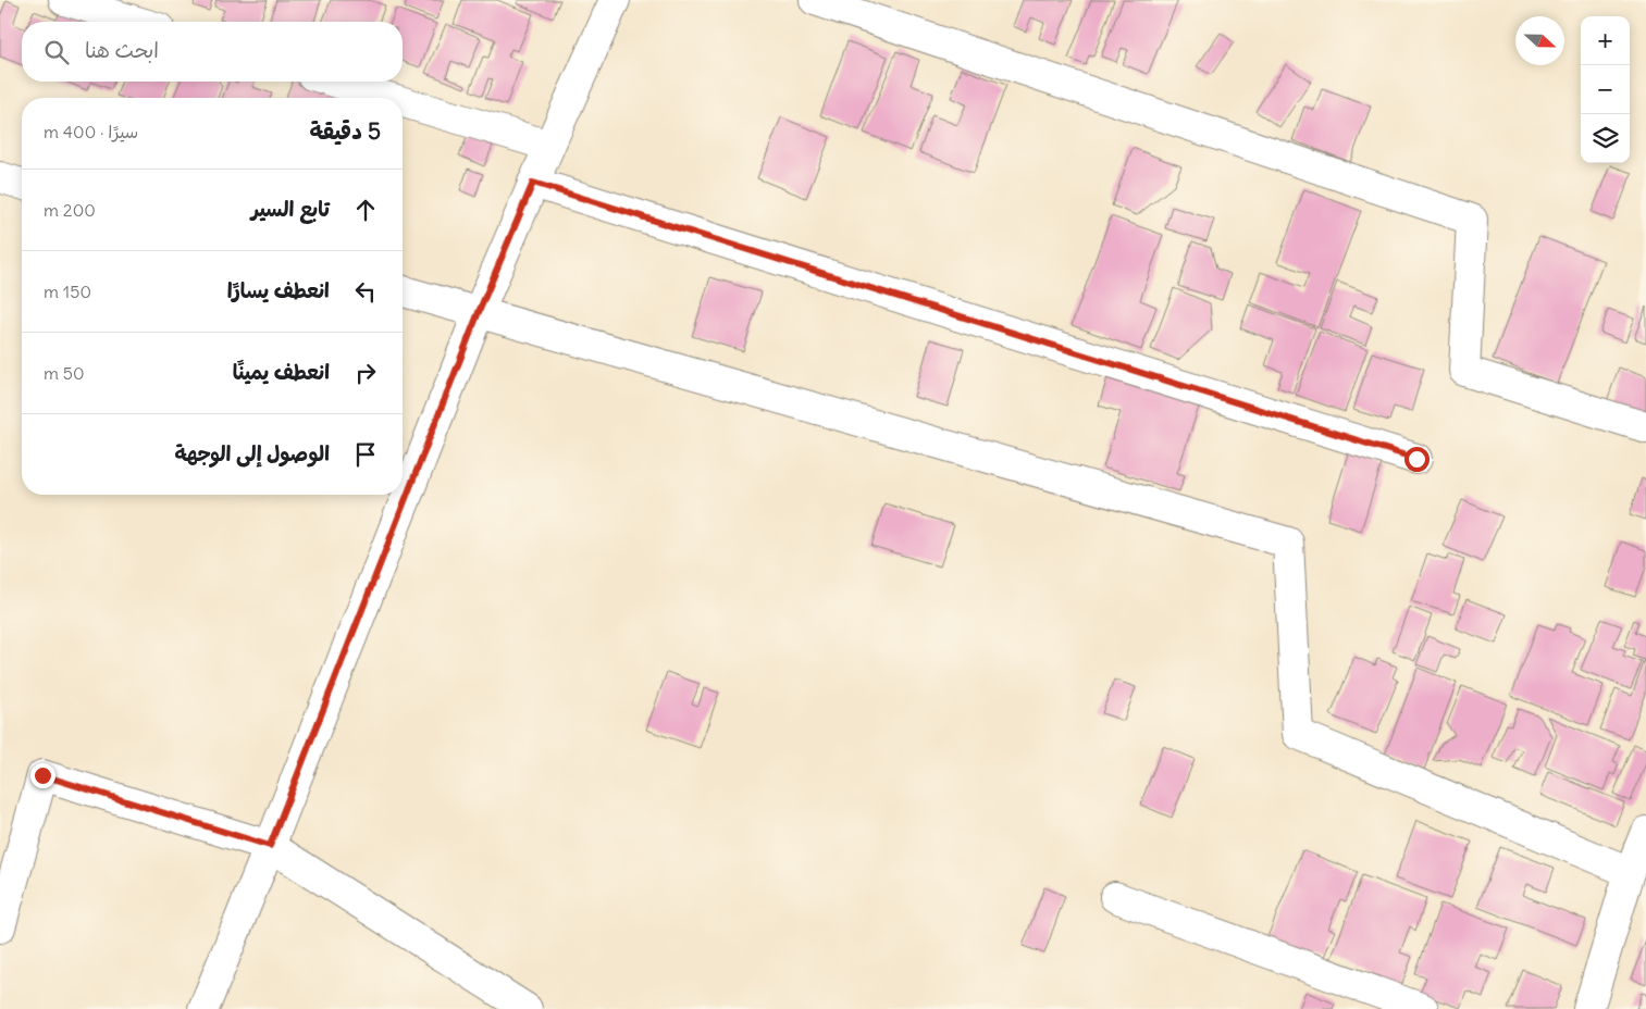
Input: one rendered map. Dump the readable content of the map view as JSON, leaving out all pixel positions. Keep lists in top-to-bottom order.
{
  "north": "right",
  "page": {
    "map_buttons": ["+", "−"],
    "search": "ابحث هنا",
    "heading": ["5 دقيقة", "سيرًا · 400 m"],
    "list": [
      ["تابع السير", "200 m"],
      ["انعطف يسارًا", "150 m"],
      ["انعطف يمينًا", "50 m"],
      "الوصول إلى الوجهة"
    ]
  }
}
